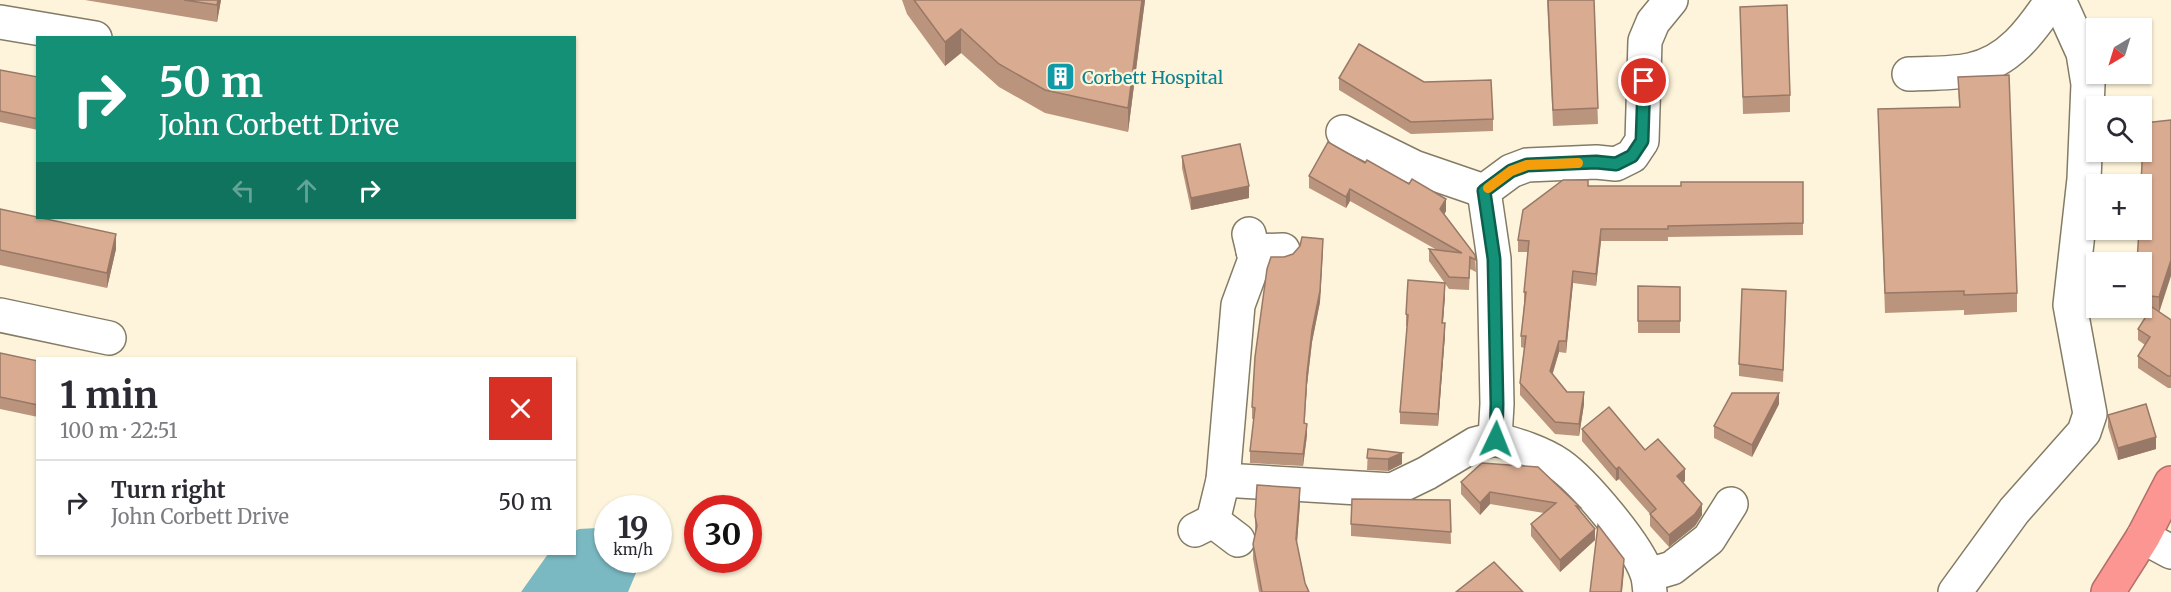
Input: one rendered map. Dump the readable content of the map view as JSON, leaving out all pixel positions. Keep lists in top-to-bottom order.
{
  "places": {
    "building": ["Corbett Hospital"]
  },
  "north": "bottom left",
  "page": {
    "map_buttons": ["+", "−"],
    "turn": ["50 m", "John Corbett Drive"],
    "heading": ["1 min", "100 m · 22:51"],
    "list": [
      {
        "name": "Turn right",
        "note": "John Corbett Drive",
        "value": "50 m"
      }
    ],
    "speed": "19 km/h",
    "limit": "30"
  }
}
